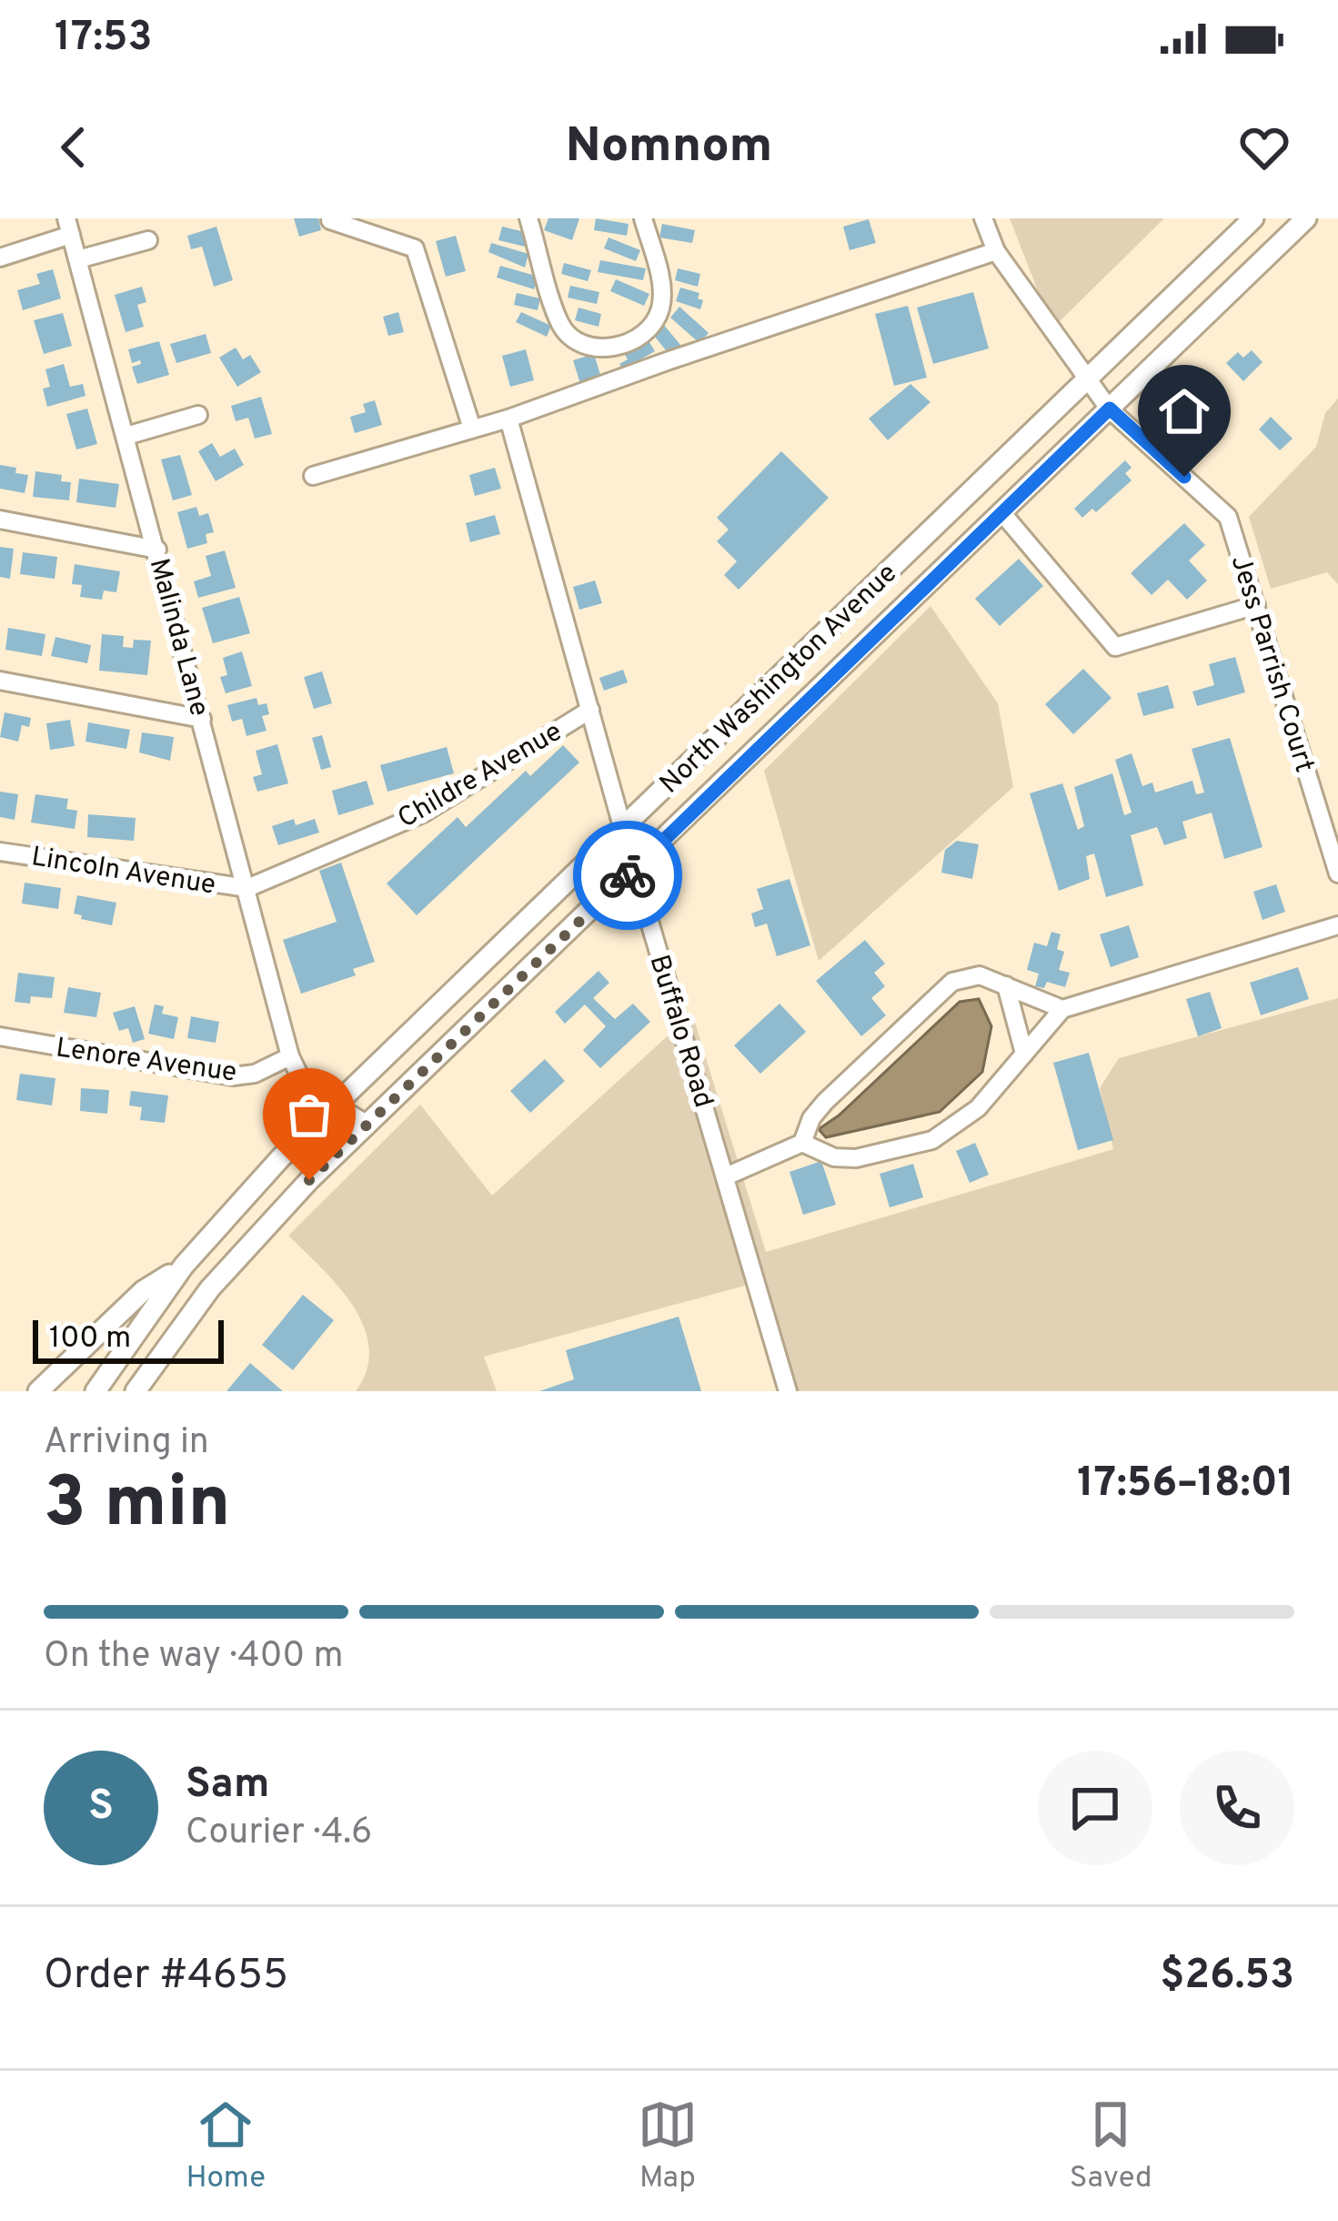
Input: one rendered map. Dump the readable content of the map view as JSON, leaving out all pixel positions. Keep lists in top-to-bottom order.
{
  "streets": {
    "main road": ["North Washington Avenue"],
    "street": [
      "Malinda Lane",
      "Jess Parrish Court",
      "Childre Avenue",
      "Lincoln Avenue",
      "Buffalo Road",
      "Lenore Avenue"
    ]
  },
  "crossings": [
    ["Malinda Lane", "Childre Avenue"],
    ["Malinda Lane", "Lincoln Avenue"],
    ["Malinda Lane", "Lenore Avenue"],
    ["Jess Parrish Court", "North Washington Avenue"],
    ["North Washington Avenue", "Buffalo Road"],
    ["Childre Avenue", "Lincoln Avenue"],
    ["Childre Avenue", "Buffalo Road"]
  ],
  "scale_bar": "100 m",
  "page": {
    "status": "17:53",
    "header": "Nomnom",
    "scale": "100 m",
    "heading": ["3 min", "Arriving in", "17:56–18:01"],
    "panel": [
      "Sam",
      "Courier · 4.6",
      "Order #4655",
      "$26.53"
    ],
    "bar": "On the way · 400 m",
    "round": "S",
    "tabs": ["Home", "Map", "Saved"]
  }
}
